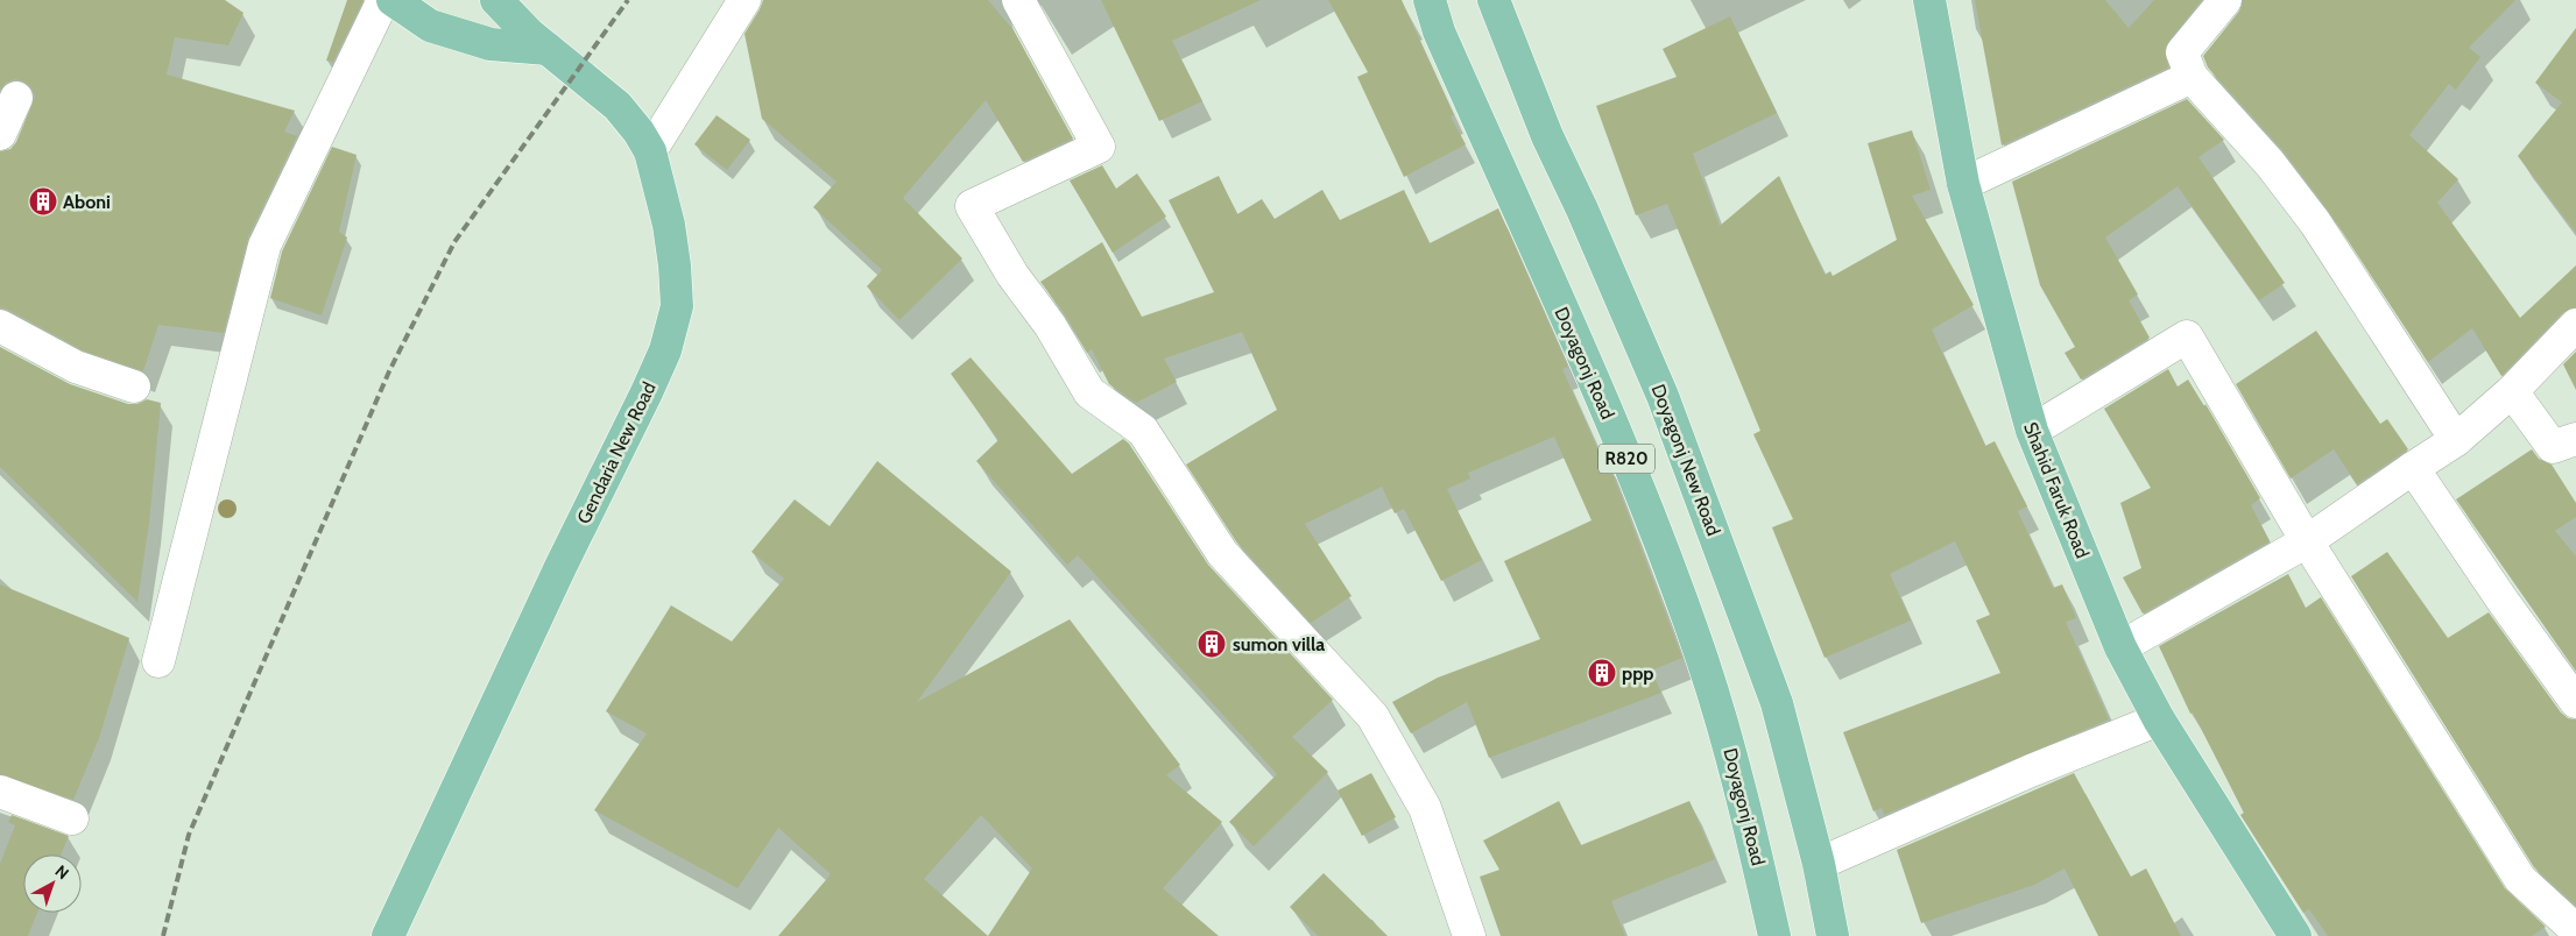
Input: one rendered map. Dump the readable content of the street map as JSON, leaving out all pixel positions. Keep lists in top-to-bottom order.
{
  "streets": {
    "main road": [
      "Doyagonj Road",
      "Gendaria New Road",
      "R820",
      "Doyagonj New Road",
      "Shahid Faruk Road"
    ]
  },
  "places": {
    "building": ["Aboni", "sumon villa", "ppp"]
  },
  "north": "top right"
}
